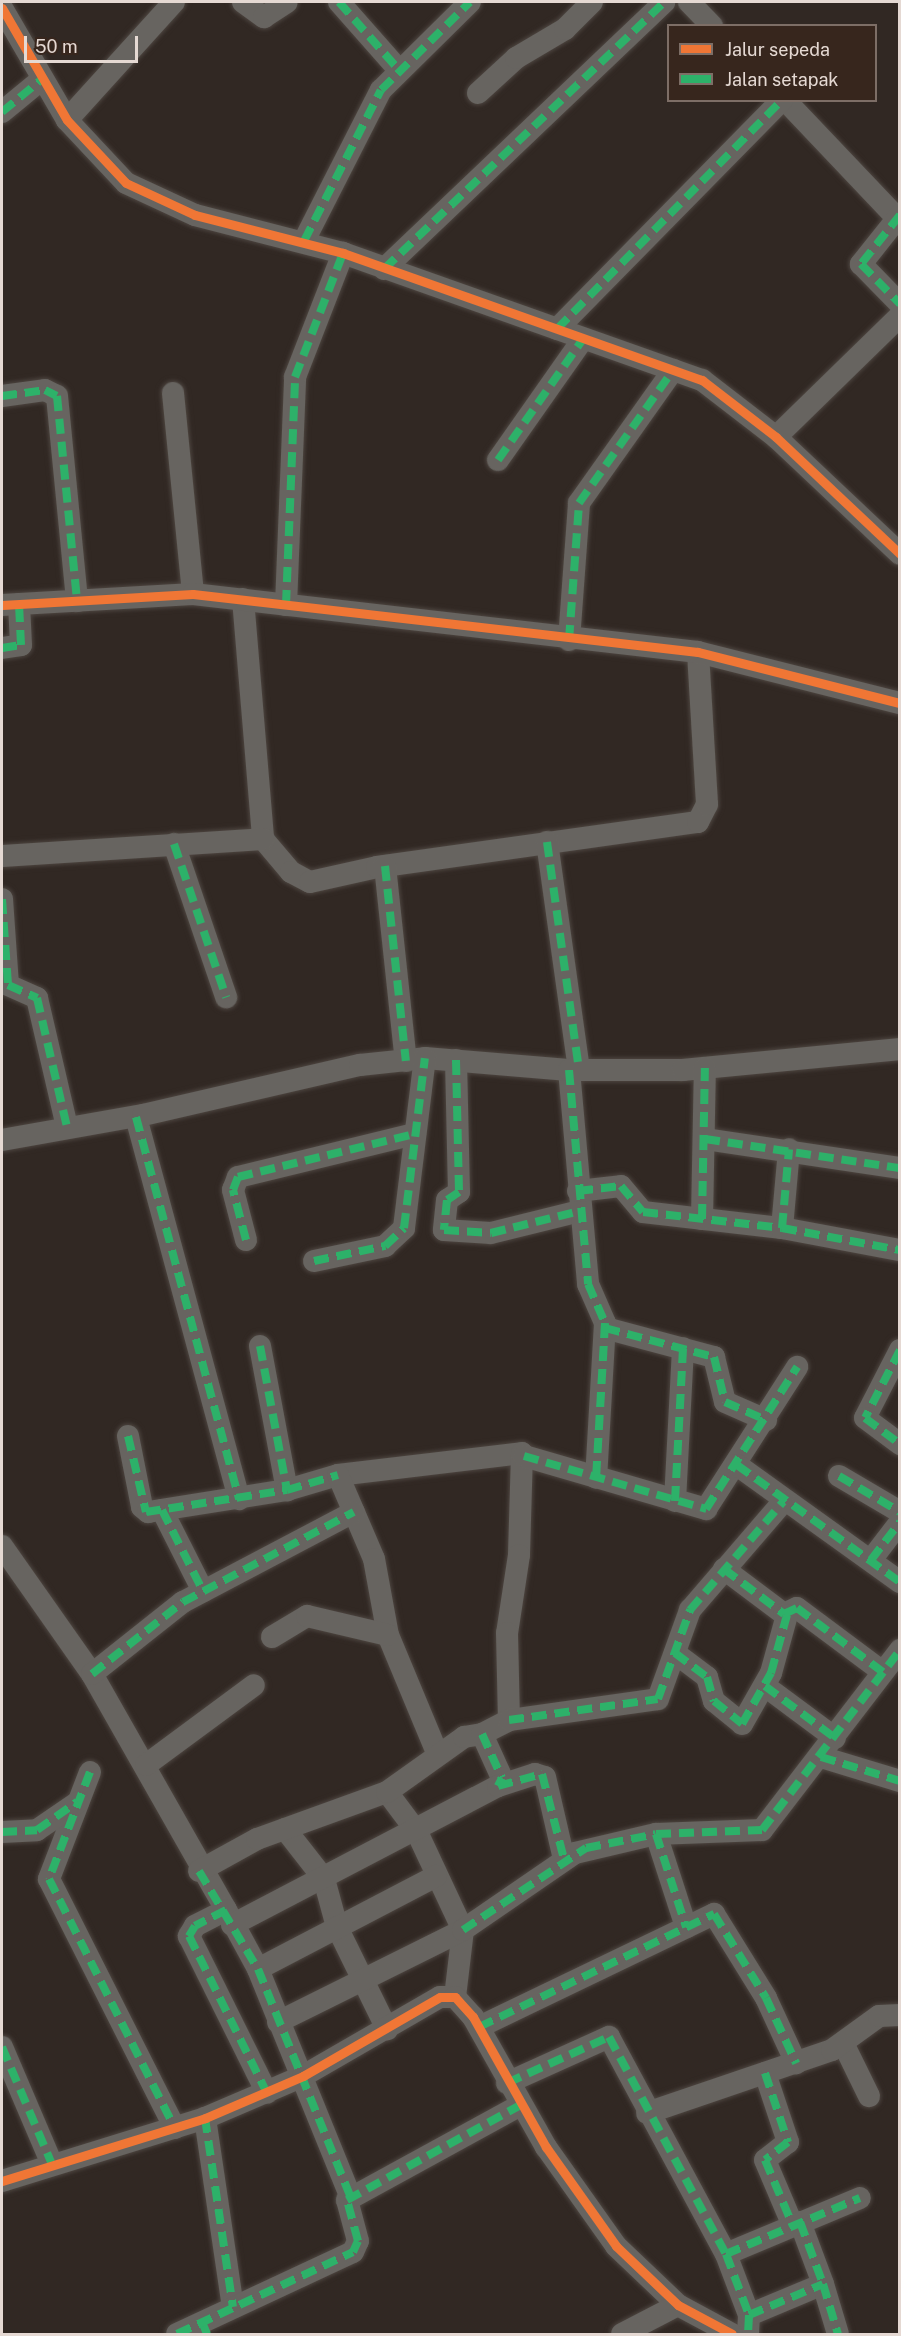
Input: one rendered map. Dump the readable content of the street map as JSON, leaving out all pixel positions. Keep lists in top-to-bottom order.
{
  "legend": ["Jalur sepeda", "Jalan setapak"],
  "scale_bar": "50 m"
}
